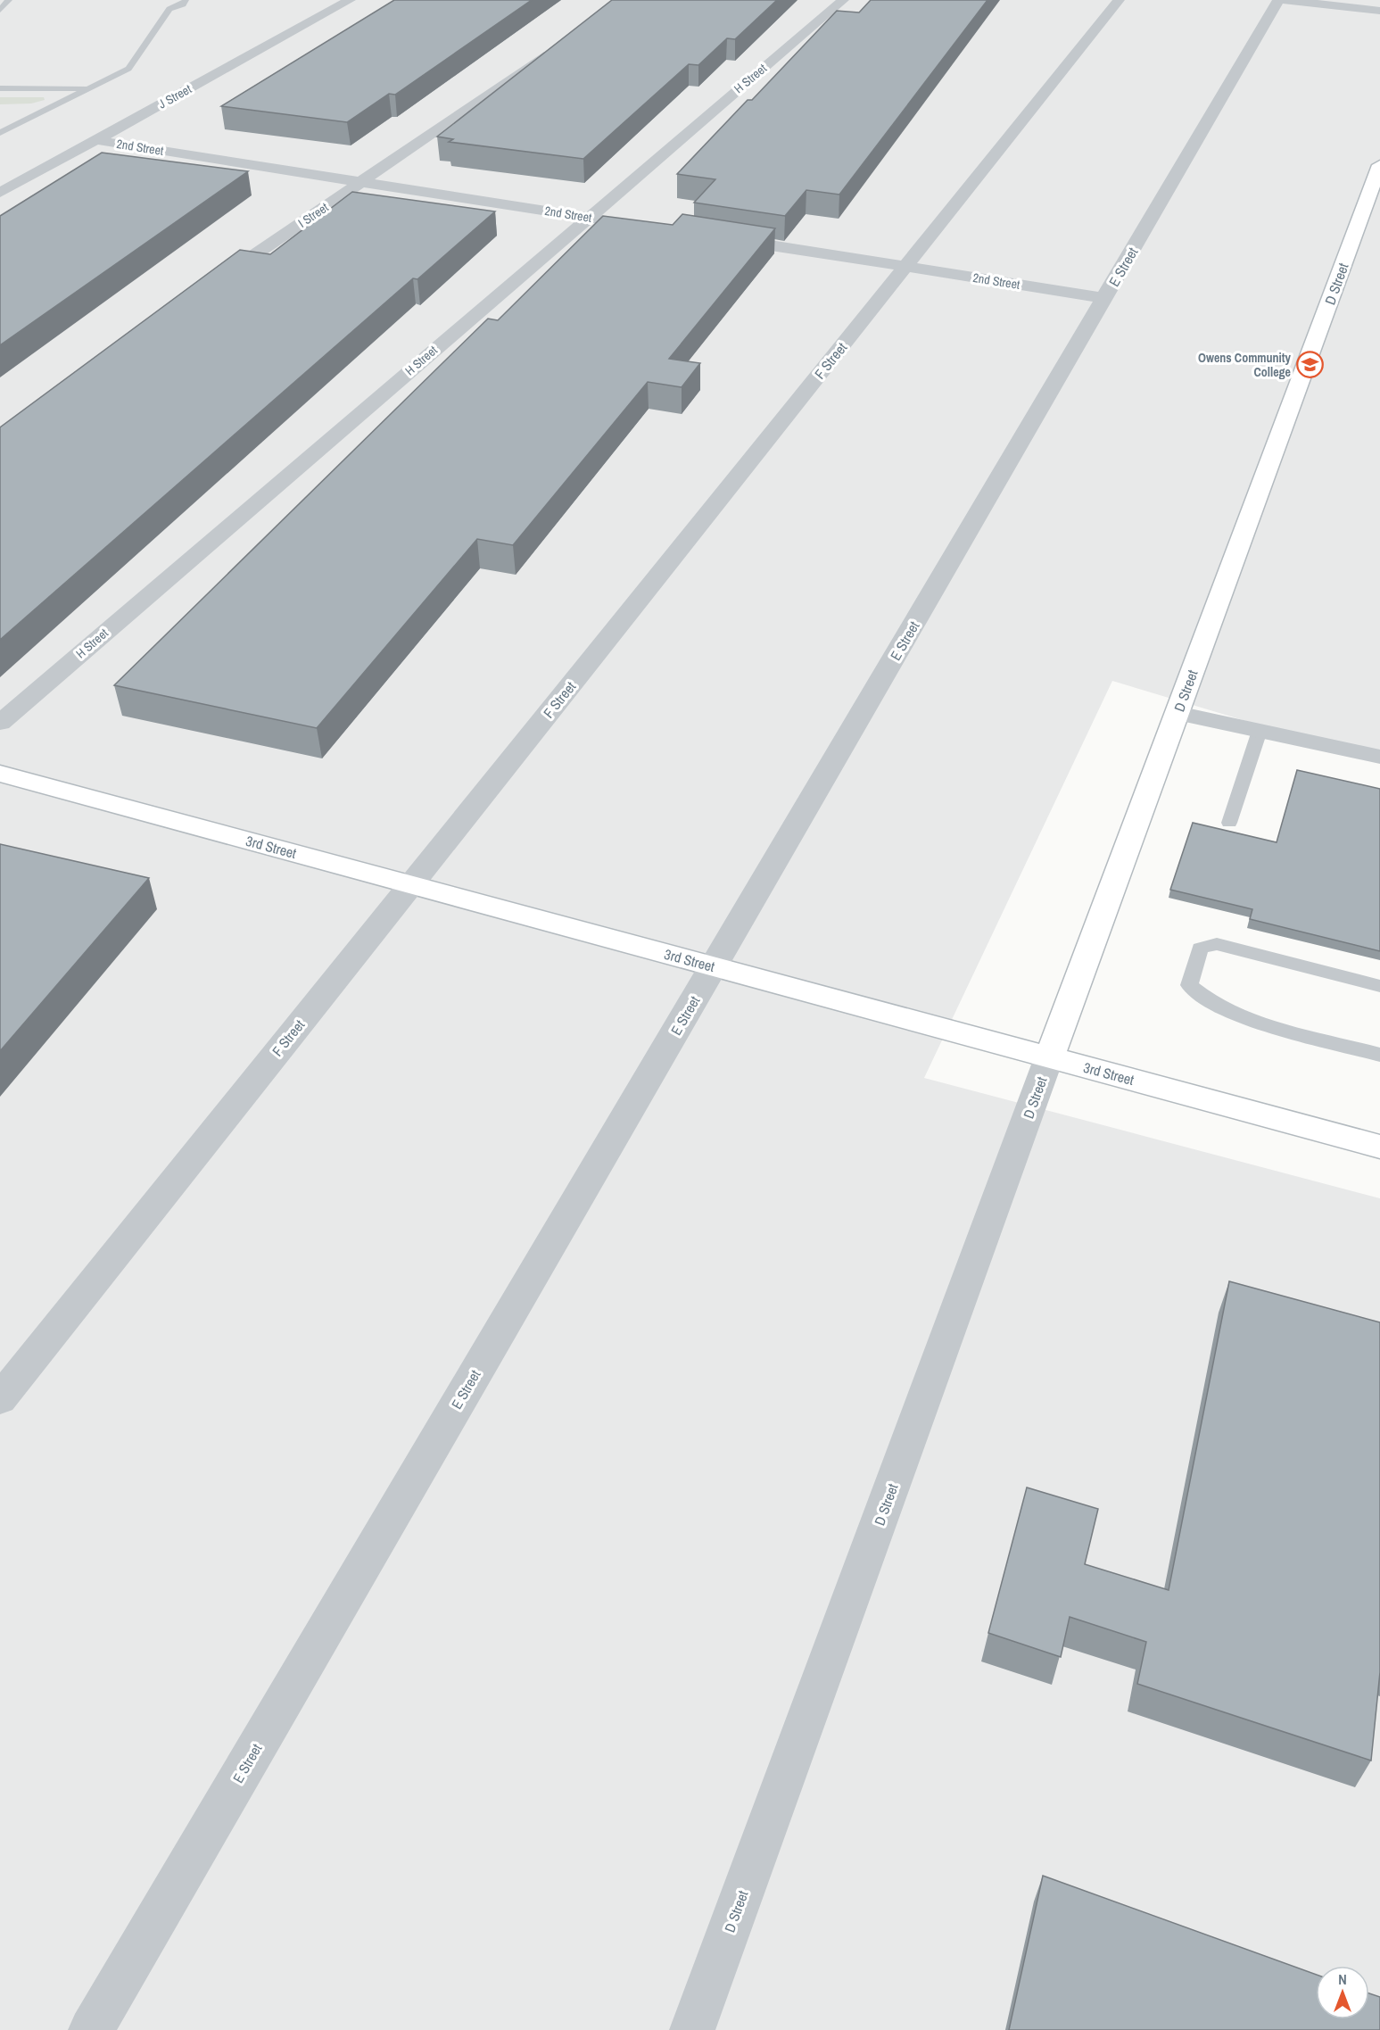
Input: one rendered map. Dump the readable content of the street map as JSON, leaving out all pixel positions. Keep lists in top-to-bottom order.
{
  "streets": {
    "street": [
      "H Street",
      "J Street",
      "2nd Street",
      "I Street",
      "E Street",
      "D Street",
      "F Street",
      "3rd Street"
    ]
  },
  "crossings": [
    ["H Street", "2nd Street"],
    ["J Street", "2nd Street"],
    ["2nd Street", "I Street"],
    ["2nd Street", "E Street"],
    ["2nd Street", "F Street"],
    ["E Street", "3rd Street"],
    ["D Street", "3rd Street"],
    ["F Street", "3rd Street"]
  ],
  "places": {
    "school or university": ["Owens Community College"]
  },
  "north": "top"
}
